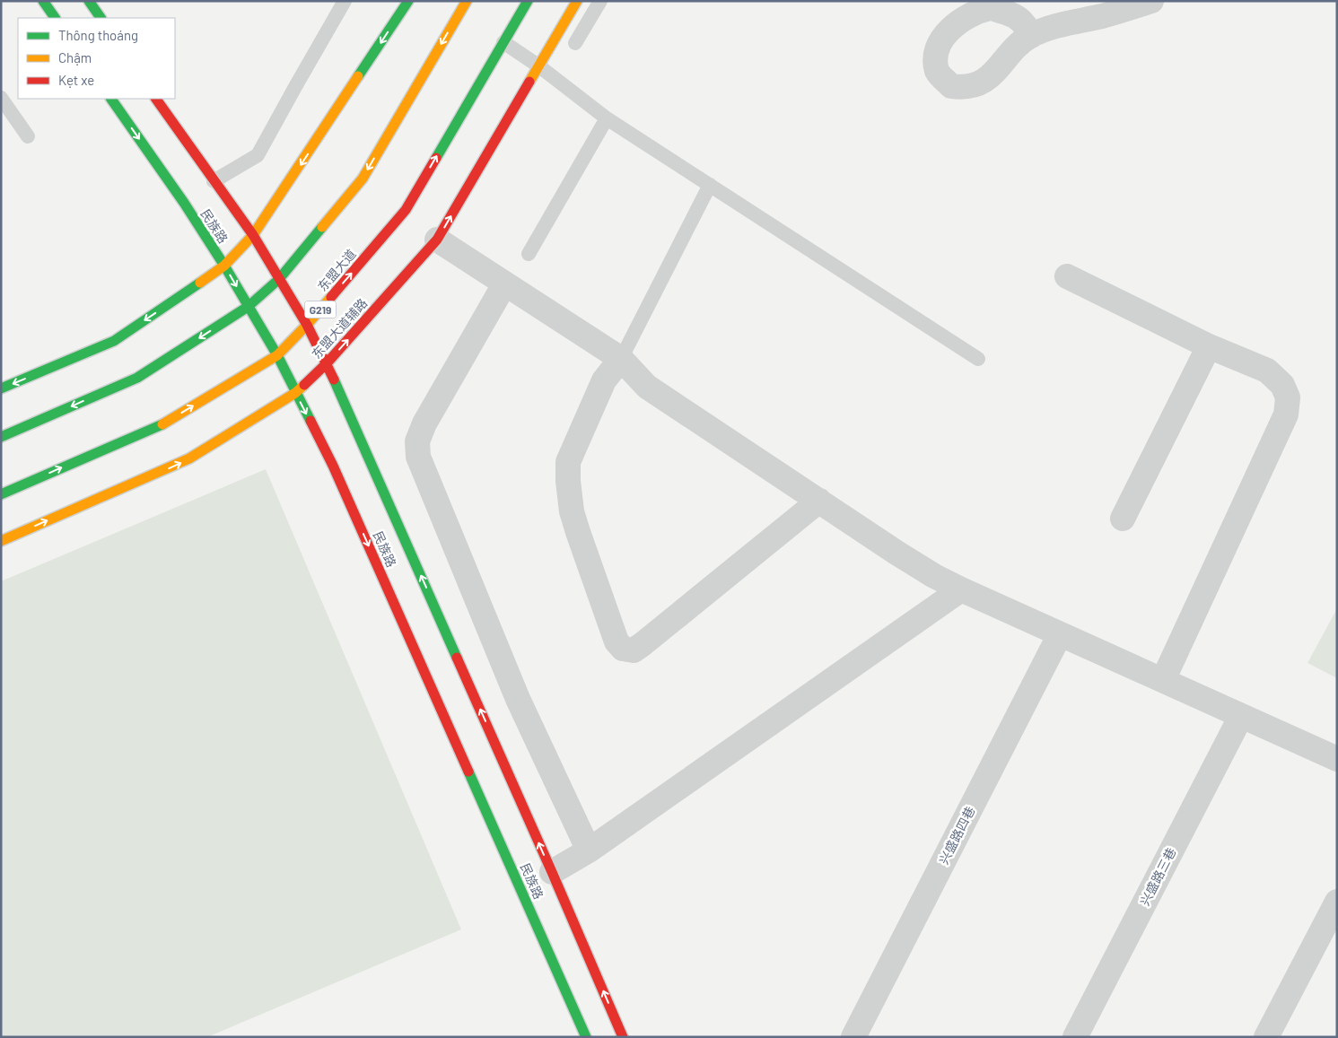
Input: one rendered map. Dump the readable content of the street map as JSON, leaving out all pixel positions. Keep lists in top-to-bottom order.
{
  "streets": {
    "main road": [
      "民族路",
      "东盟大道",
      "G219",
      "东盟大道辅路"
    ],
    "street": ["兴盛路四巷", "兴盛路三巷"]
  },
  "crossings": [
    ["民族路", "东盟大道"],
    ["民族路", "东盟大道辅路"]
  ],
  "one_way": ["东盟大道辅路"],
  "legend": ["Thông thoáng", "Chậm", "Kẹt xe"]
}
